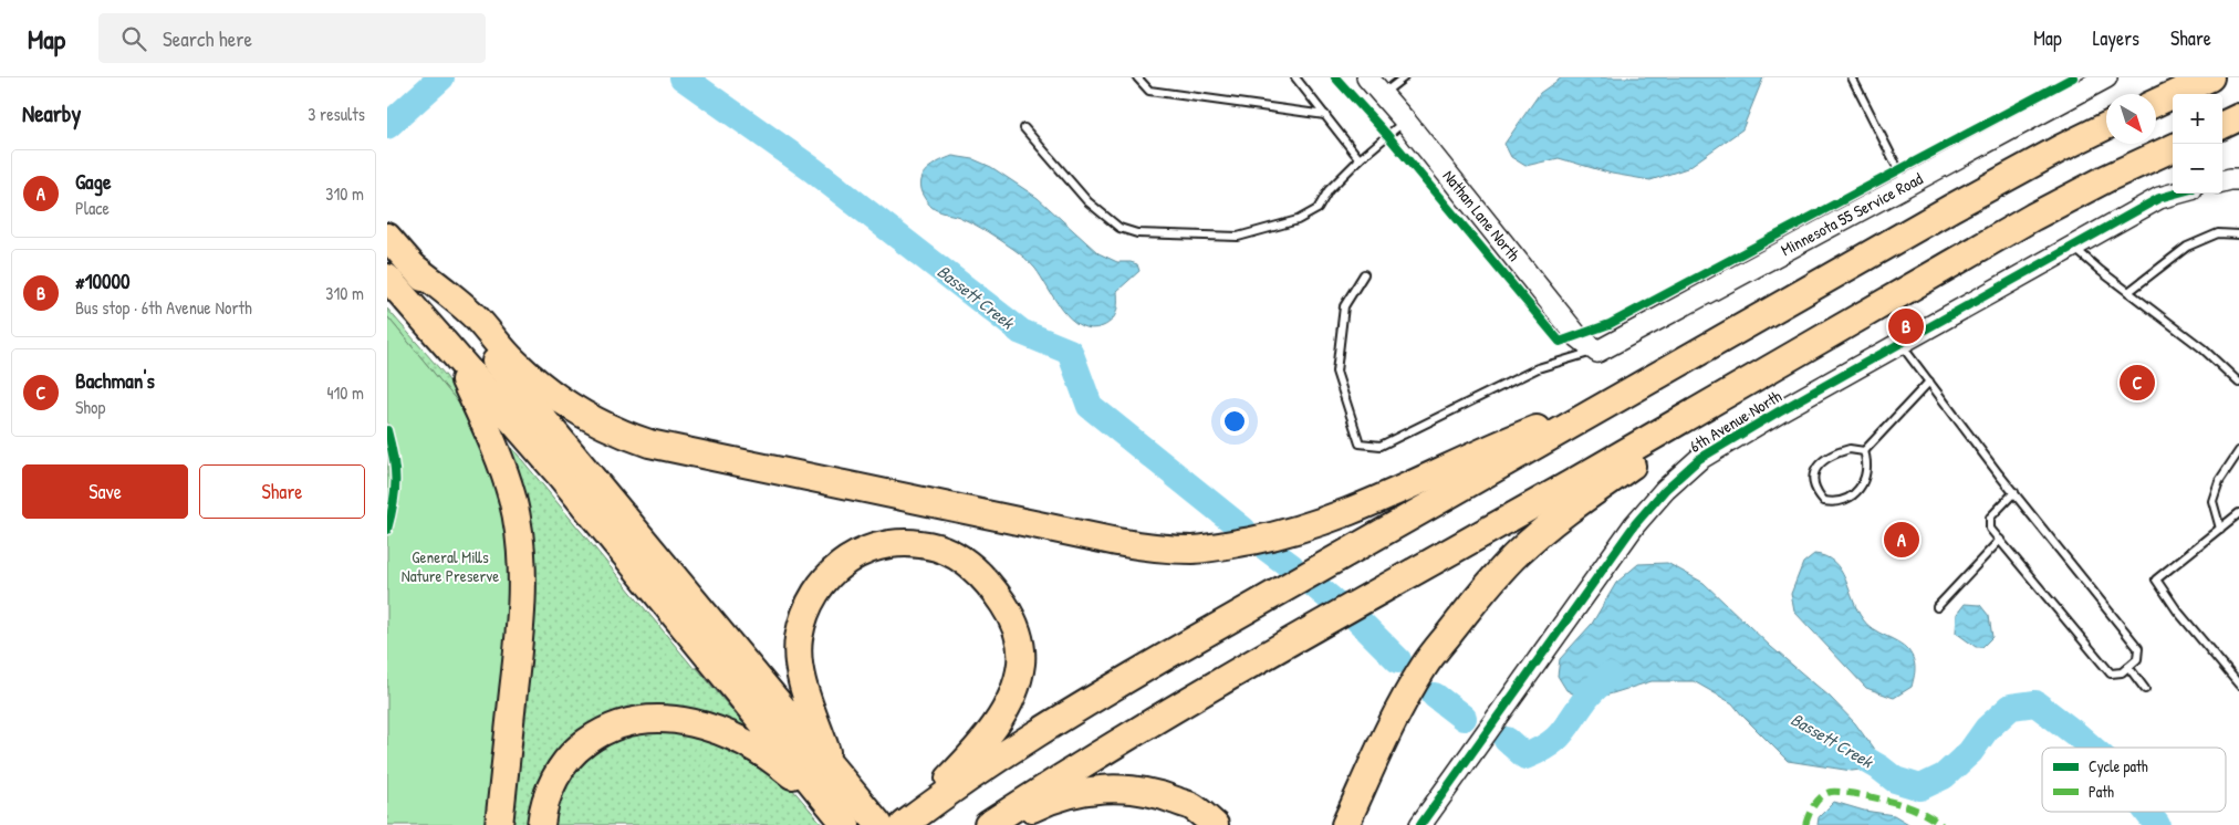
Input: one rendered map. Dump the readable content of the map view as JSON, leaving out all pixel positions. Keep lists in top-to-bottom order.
{
  "streets": {
    "street": ["Minnesota 55 Service Road", "Nathan Lane North", "6th Avenue North"]
  },
  "crossings": [
    ["Minnesota 55 Service Road", "Nathan Lane North"]
  ],
  "water": ["Bassett Creek"],
  "parks": ["General Mills Nature Preserve"],
  "legend": ["Cycle path", "Path"],
  "north": "bottom right",
  "page": {
    "header": "Map",
    "search": "Search here",
    "nav": ["Map", "Layers", "Share"],
    "heading": ["Nearby", "3 results"],
    "map_buttons": ["+", "−"],
    "list": [
      {
        "mark": "A",
        "name": "Gage",
        "note": "Place",
        "value": "310 m"
      },
      {
        "mark": "B",
        "name": "#10000",
        "note": "Bus stop · 6th Avenue North",
        "value": "310 m"
      },
      {
        "mark": "C",
        "name": "Bachman's",
        "note": "Shop",
        "value": "410 m"
      }
    ],
    "pins": ["B", "C", "A"],
    "buttons": ["Save", "Share"]
  }
}
